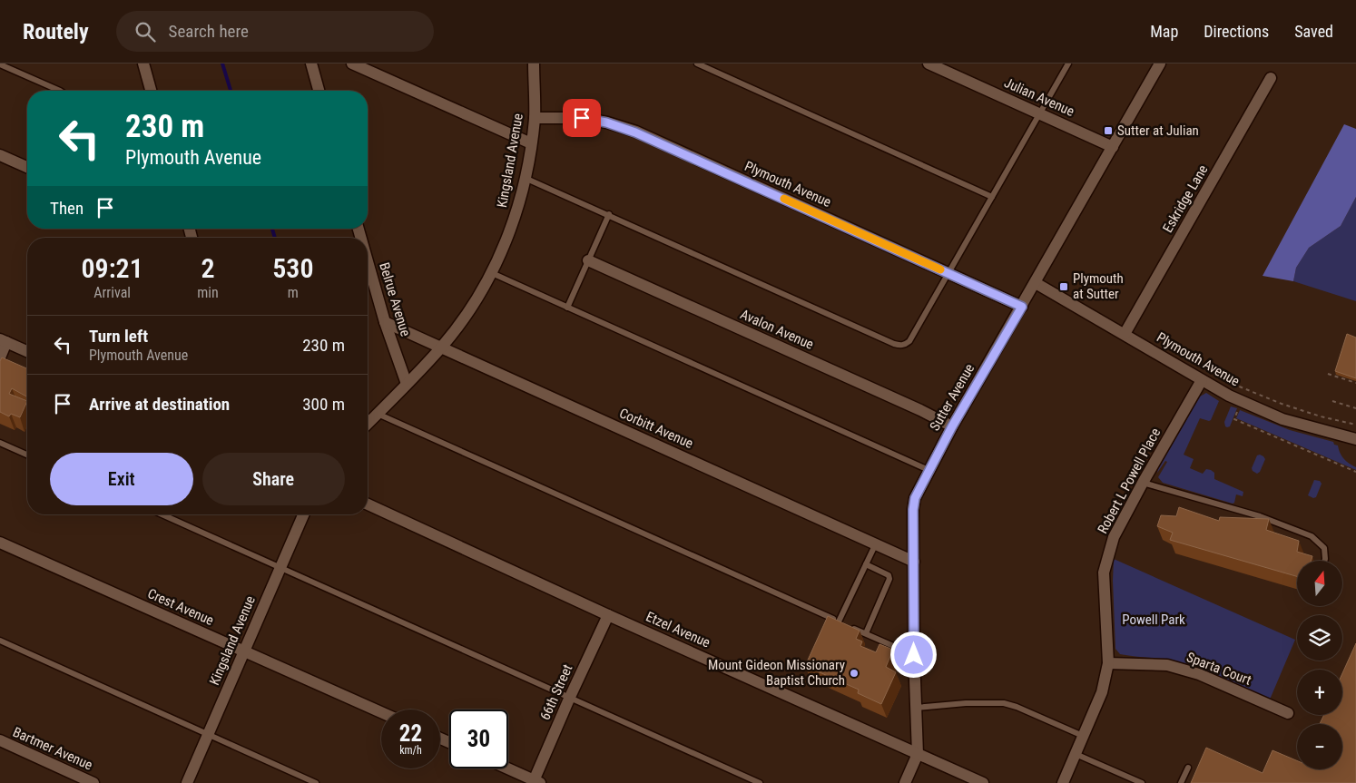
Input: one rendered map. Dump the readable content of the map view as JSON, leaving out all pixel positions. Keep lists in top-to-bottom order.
{
  "streets": {
    "street": [
      "Julian Avenue",
      "Kingsland Avenue",
      "Plymouth Avenue",
      "Eskridge Lane",
      "Belrue Avenue",
      "Avalon Avenue",
      "Sutter Avenue",
      "Corbitt Avenue",
      "Robert L Powell Place",
      "Crest Avenue",
      "Etzel Avenue",
      "Sparta Court",
      "66th Street",
      "Bartmer Avenue"
    ]
  },
  "crossings": [
    ["Julian Avenue", "Sutter Avenue"],
    ["Kingsland Avenue", "Plymouth Avenue"],
    ["Kingsland Avenue", "Belrue Avenue"],
    ["Kingsland Avenue", "Corbitt Avenue"],
    ["Kingsland Avenue", "Crest Avenue"],
    ["Plymouth Avenue", "Eskridge Lane"],
    ["Plymouth Avenue", "Sutter Avenue"],
    ["Plymouth Avenue", "Robert L Powell Place"],
    ["Belrue Avenue", "Corbitt Avenue"],
    ["Avalon Avenue", "Sutter Avenue"],
    ["Sutter Avenue", "Corbitt Avenue"],
    ["Sutter Avenue", "Etzel Avenue"],
    ["Robert L Powell Place", "Sparta Court"],
    ["Etzel Avenue", "66th Street"]
  ],
  "parks": ["Powell Park"],
  "places": {
    "transit": ["Sutter at Julian", "Plymouth at Sutter"],
    "other": ["Mount Gideon Missionary Baptist Church"]
  },
  "north": "top",
  "page": {
    "header": "Routely",
    "search": "Search here",
    "nav": ["Map", "Directions", "Saved"],
    "turn": ["230 m", "Plymouth Avenue"],
    "then": "Then",
    "eta": [
      "09:21",
      "Arrival",
      "2",
      "min",
      "530",
      "m"
    ],
    "list": [
      {
        "name": "Turn left",
        "note": "Plymouth Avenue",
        "value": "230 m"
      },
      {
        "name": "Arrive at destination",
        "value": "300 m"
      }
    ],
    "buttons": ["Exit", "Share"],
    "map_buttons": ["+", "−"],
    "speed": "22 km/h",
    "limit": "30"
  }
}
